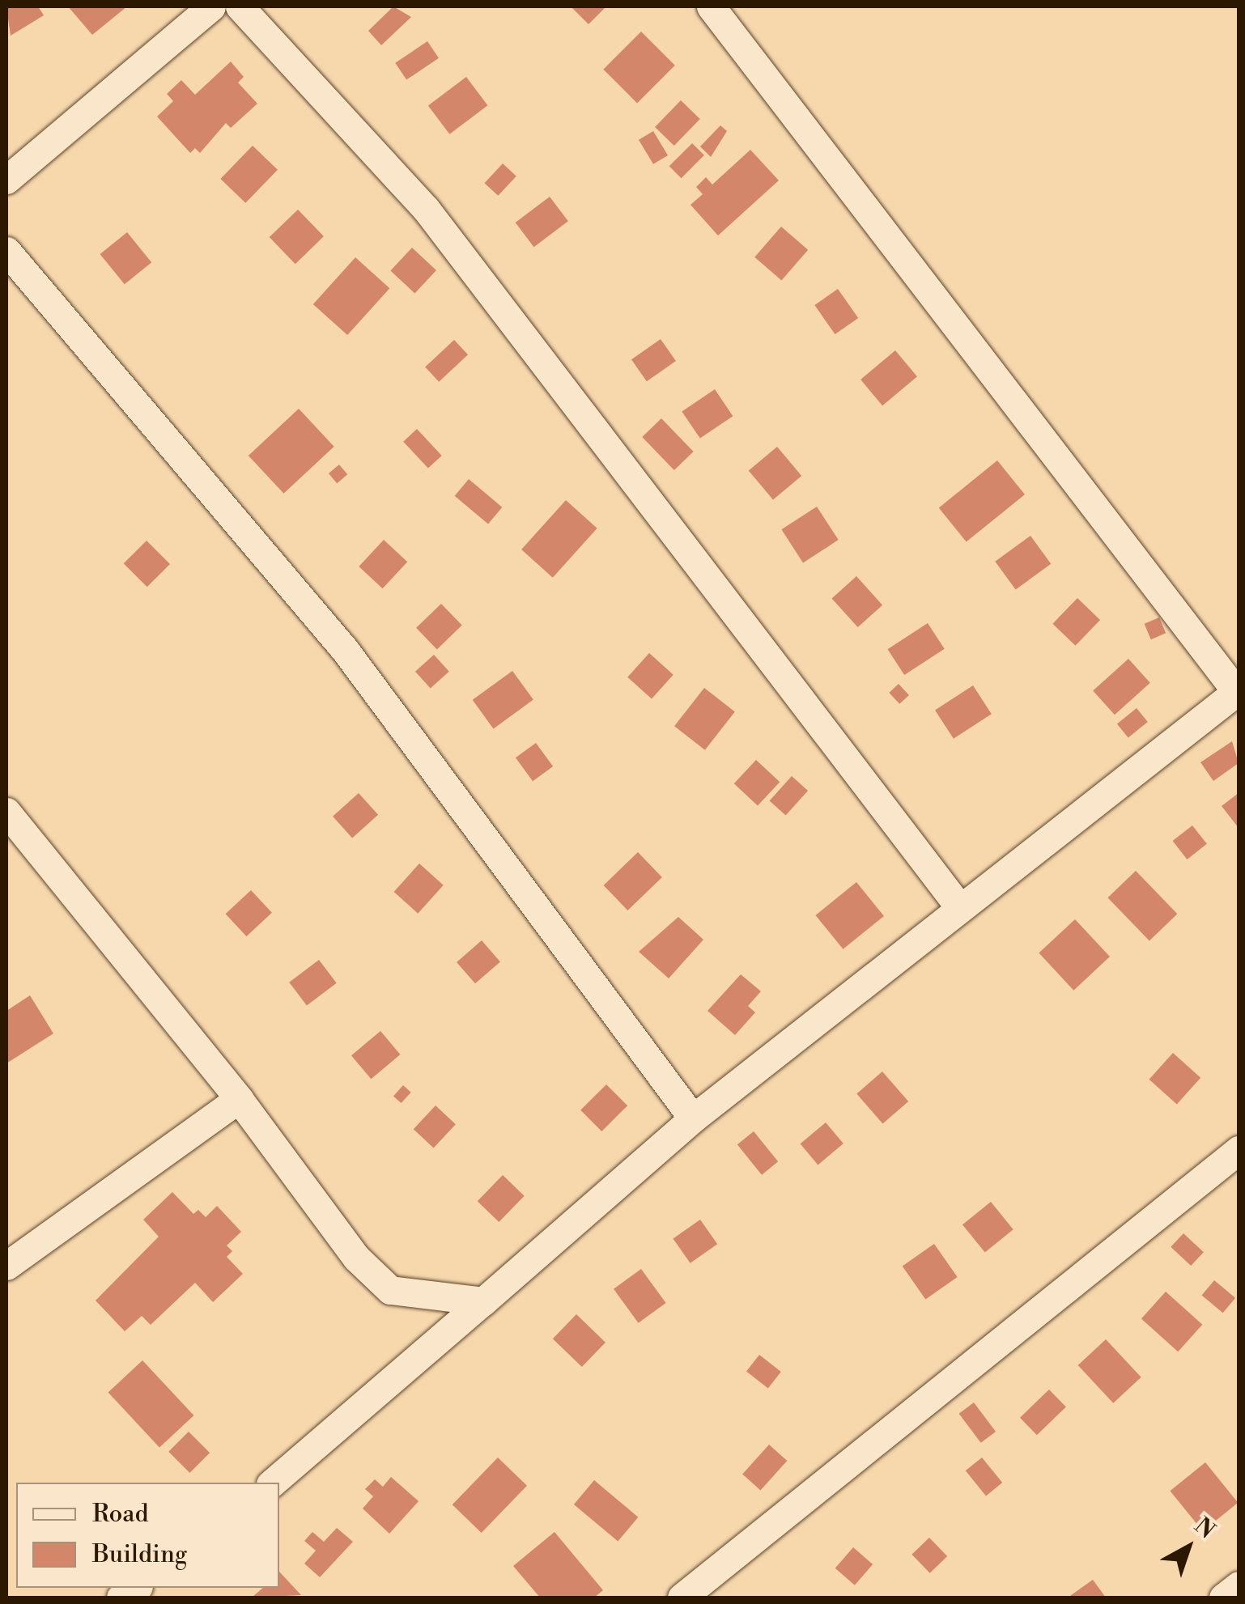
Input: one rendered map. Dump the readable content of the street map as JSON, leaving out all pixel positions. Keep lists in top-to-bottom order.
{
  "legend": ["Road", "Building"],
  "north": "top right"
}
